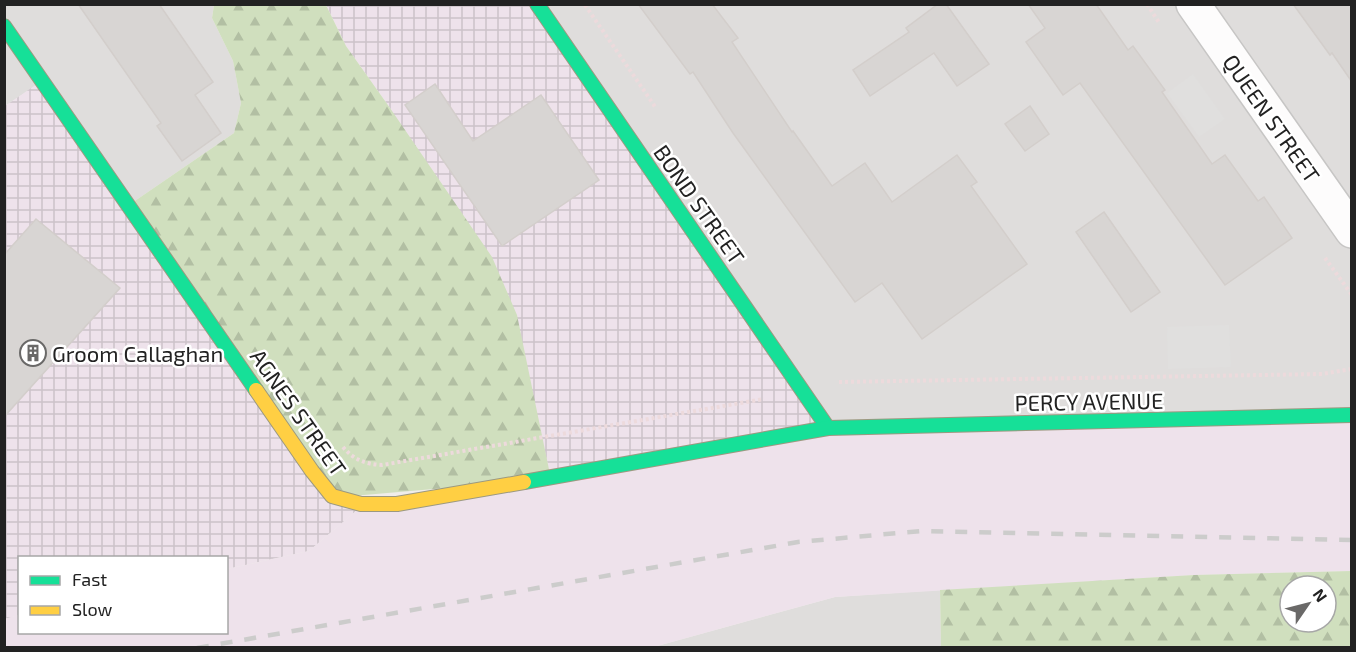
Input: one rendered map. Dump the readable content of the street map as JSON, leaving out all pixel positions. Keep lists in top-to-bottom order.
{
  "streets": {
    "street": [
      "QUEEN STREET",
      "BOND STREET",
      "PERCY AVENUE",
      "AGNES STREET"
    ]
  },
  "crossings": [
    ["BOND STREET", "PERCY AVENUE"],
    ["BOND STREET", "AGNES STREET"],
    ["PERCY AVENUE", "AGNES STREET"]
  ],
  "places": {
    "building": ["Groom Callaghan"]
  },
  "legend": ["Fast", "Slow"],
  "north": "top right"
}
